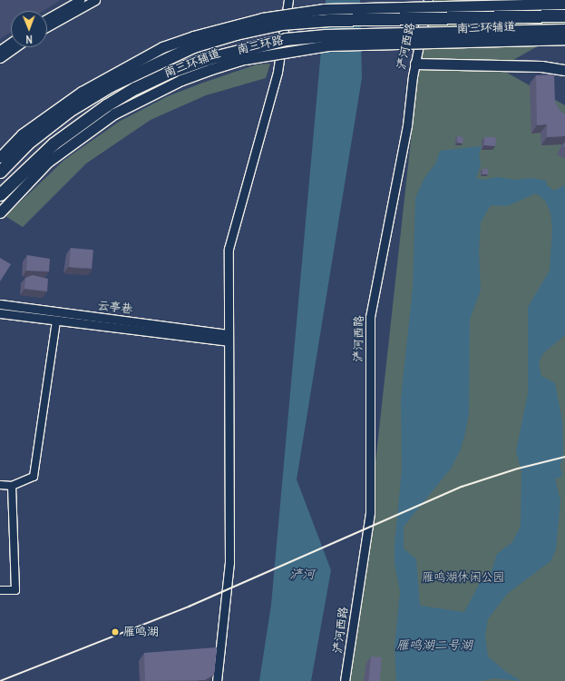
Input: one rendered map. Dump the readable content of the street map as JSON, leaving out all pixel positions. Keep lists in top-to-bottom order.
{
  "streets": {
    "highway": ["南三环路"],
    "main road": ["南三环辅道"],
    "street": ["浐河西路", "云亭巷"]
  },
  "water": ["浐河", "雁鸣湖二号湖"],
  "parks": ["雁鸣湖休闲公园"],
  "places": ["雁鸣湖"],
  "north": "bottom"
}
